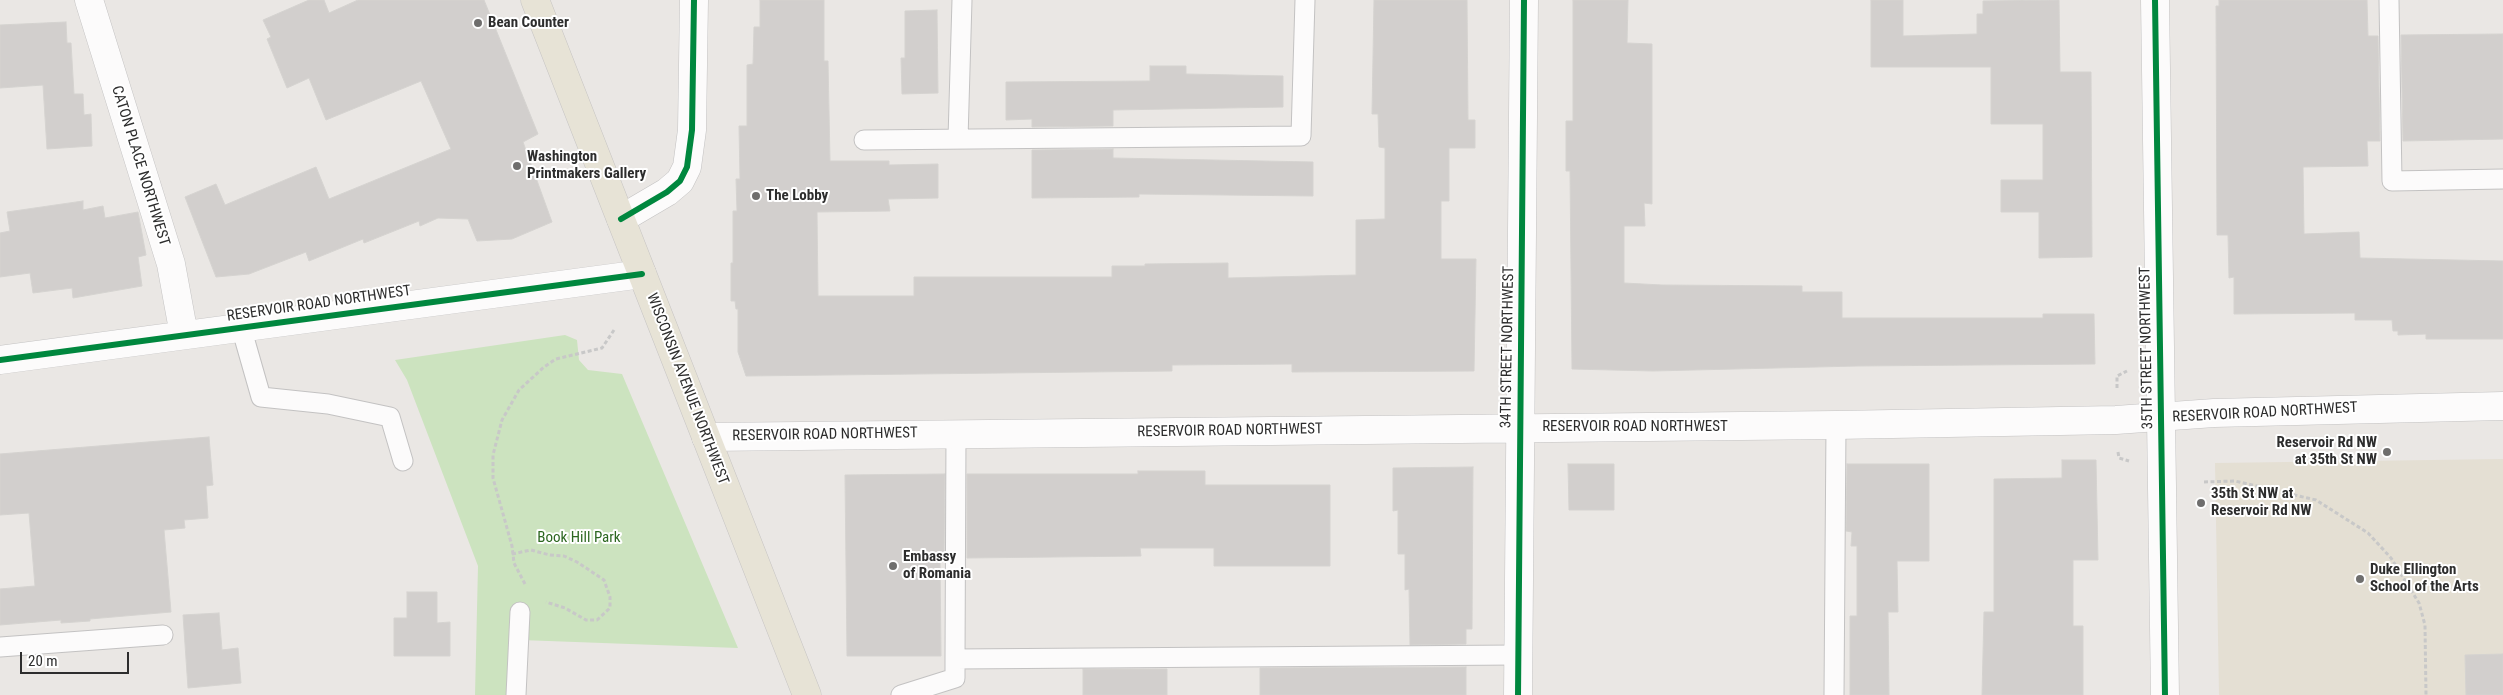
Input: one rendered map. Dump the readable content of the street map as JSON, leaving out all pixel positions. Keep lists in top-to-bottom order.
{
  "streets": {
    "main road": ["WISCONSIN AVENUE NORTHWEST"],
    "street": [
      "CATON PLACE NORTHWEST",
      "RESERVOIR ROAD NORTHWEST",
      "34TH STREET NORTHWEST",
      "35TH STREET NORTHWEST"
    ]
  },
  "crossings": [
    ["CATON PLACE NORTHWEST", "RESERVOIR ROAD NORTHWEST"],
    ["RESERVOIR ROAD NORTHWEST", "34TH STREET NORTHWEST"],
    ["RESERVOIR ROAD NORTHWEST", "35TH STREET NORTHWEST"],
    ["RESERVOIR ROAD NORTHWEST", "WISCONSIN AVENUE NORTHWEST"]
  ],
  "parks": ["Book Hill Park"],
  "places": [
    "Bean Counter",
    "Washington Printmakers Gallery",
    "The Lobby",
    "Reservoir Rd NW at 35th St NW",
    "35th St NW at Reservoir Rd NW",
    "Embassy of Romania",
    "Duke Ellington School of the Arts"
  ],
  "scale_bar": "20 m"
}
